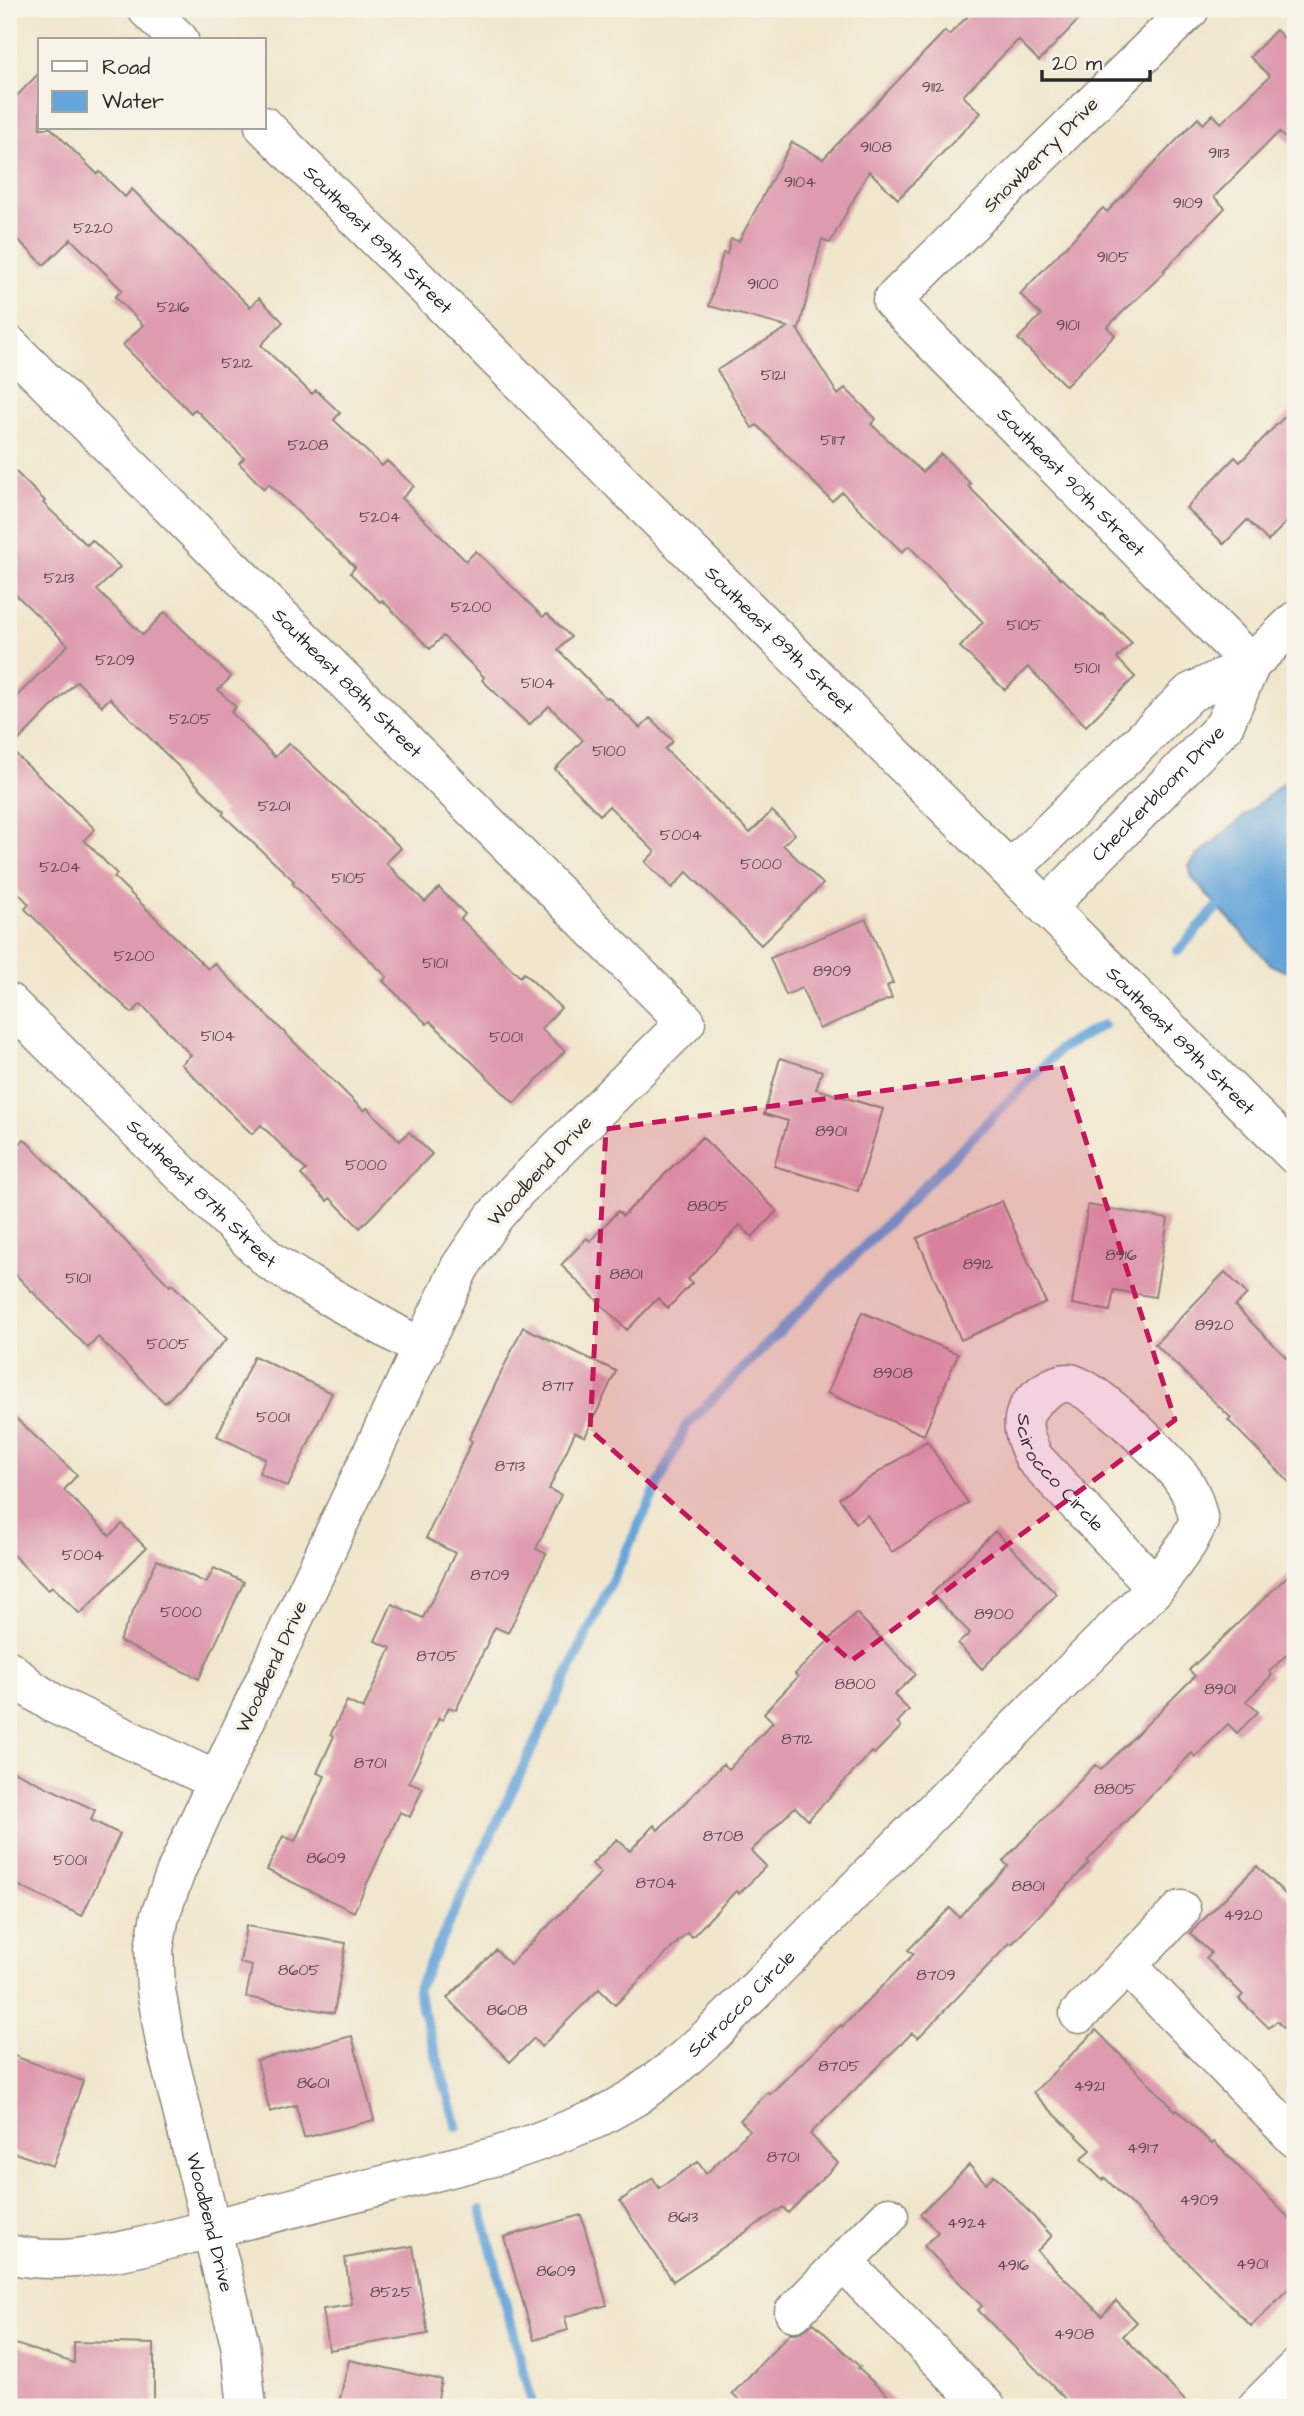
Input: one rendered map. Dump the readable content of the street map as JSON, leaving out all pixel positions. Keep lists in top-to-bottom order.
{
  "streets": {
    "street": [
      "Snowberry Drive",
      "Southeast 89th Street",
      "Southeast 90th Street",
      "Southeast 88th Street",
      "Checkerbloom Drive",
      "Woodbend Drive",
      "Southeast 87th Street",
      "Scirocco Circle"
    ]
  },
  "crossings": [
    ["Snowberry Drive", "Southeast 90th Street"],
    ["Southeast 89th Street", "Checkerbloom Drive"],
    ["Southeast 90th Street", "Checkerbloom Drive"],
    ["Southeast 88th Street", "Woodbend Drive"],
    ["Woodbend Drive", "Southeast 87th Street"],
    ["Woodbend Drive", "Scirocco Circle"]
  ],
  "house_numbers": [
    "9112",
    "9108",
    "9113",
    "9104",
    "9109",
    "5220",
    "9105",
    "9100",
    "5216",
    "9101",
    "5212",
    "5121",
    "5117",
    "5208",
    "5204",
    "5213",
    "5200",
    "5105",
    "5209",
    "5101",
    "5104",
    "5205",
    "5100",
    "5201",
    "5004",
    "5000",
    "5204",
    "5105",
    "5200",
    "5101",
    "8909",
    "5104",
    "5001",
    "8901",
    "5000",
    "8805",
    "8916",
    "8912",
    "8801",
    "5101",
    "8920",
    "5005",
    "8908",
    "8717",
    "5001",
    "8713",
    "5004",
    "8709",
    "5000",
    "8900",
    "8705",
    "8800",
    "8901",
    "8712",
    "8701",
    "8805",
    "8708",
    "8609",
    "5001",
    "8704",
    "8801",
    "4920",
    "8605",
    "8709",
    "8608",
    "8705",
    "8601",
    "4921",
    "4917",
    "8701",
    "4909",
    "8613",
    "4924",
    "4901",
    "4916",
    "8609",
    "8525",
    "4908"
  ],
  "legend": ["Road", "Water"],
  "scale_bar": "20 m"
}
